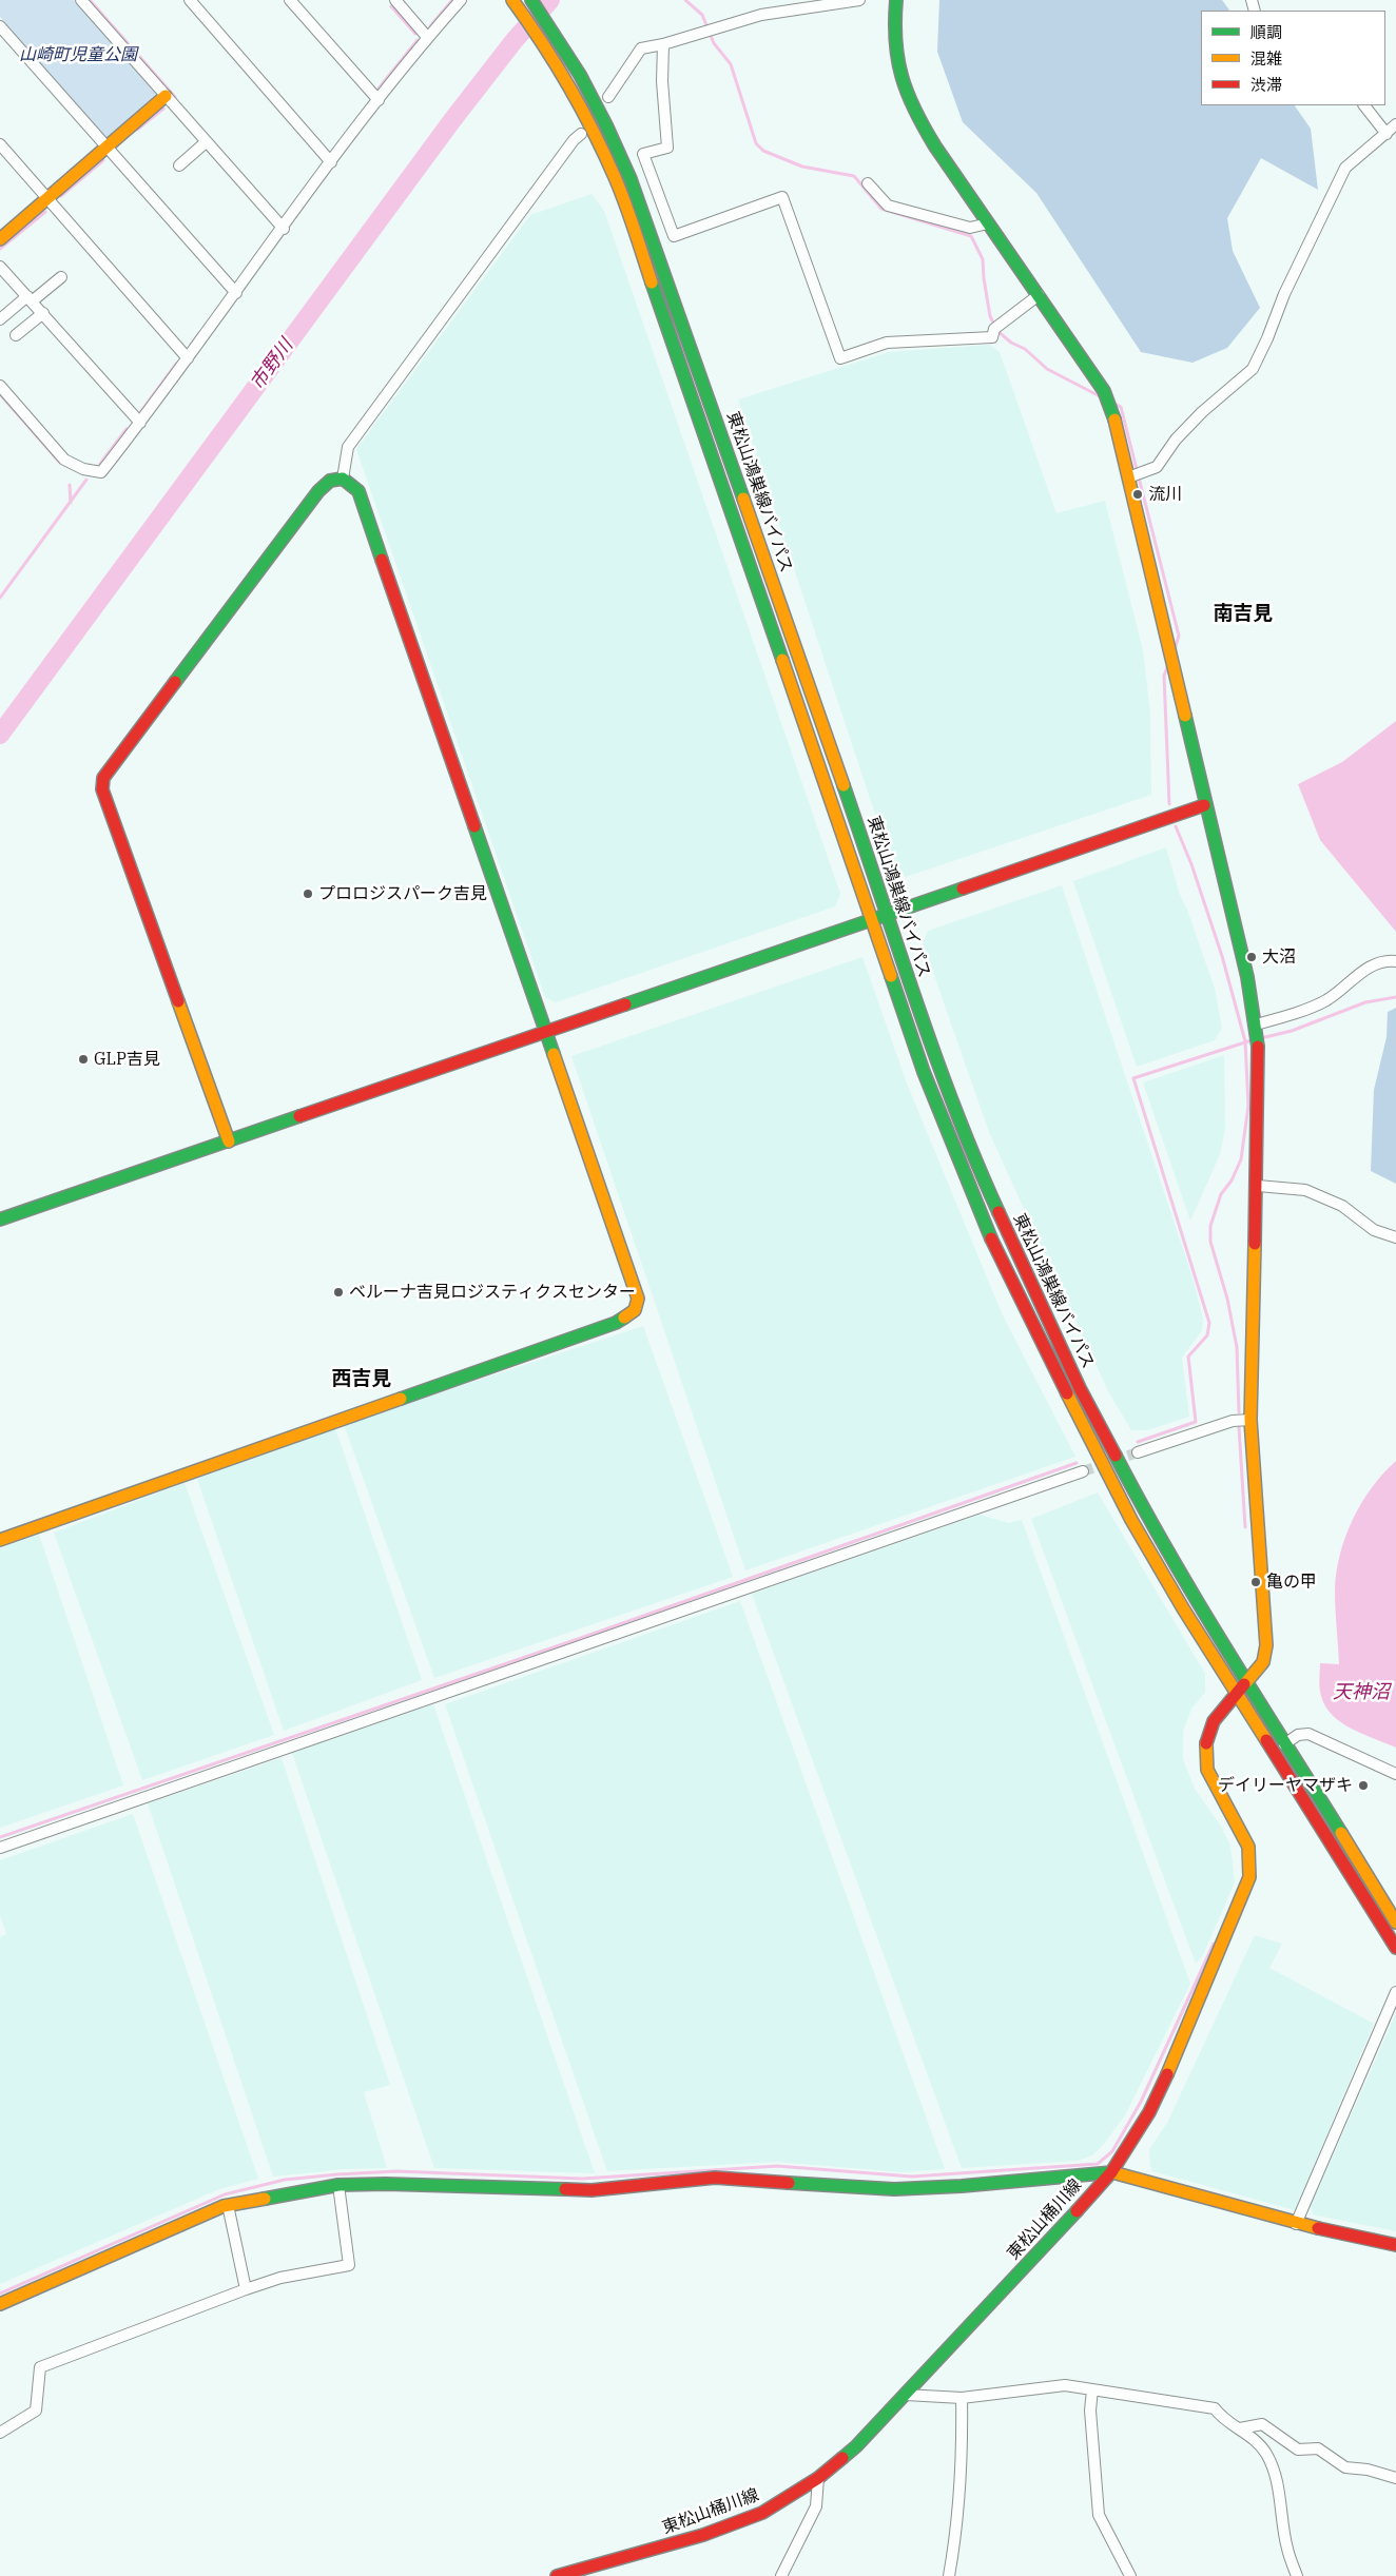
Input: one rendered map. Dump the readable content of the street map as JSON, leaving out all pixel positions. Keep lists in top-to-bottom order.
{
  "streets": {
    "street": ["東松山鴻巣線バイパス", "東松山桶川線"]
  },
  "crossings": [
    ["東松山鴻巣線バイパス", "東松山桶川線"]
  ],
  "districts": ["南吉見", "西吉見"],
  "water": ["市野川", "天神沼"],
  "parks": ["山崎町児童公園"],
  "places": [
    "流川",
    "プロロジスパーク吉見",
    "大沼",
    "GLP吉見",
    "ベルーナ吉見ロジスティクスセンター",
    "亀の甲",
    "デイリーヤマザキ"
  ],
  "legend": ["順調", "混雑", "渋滞"]
}
